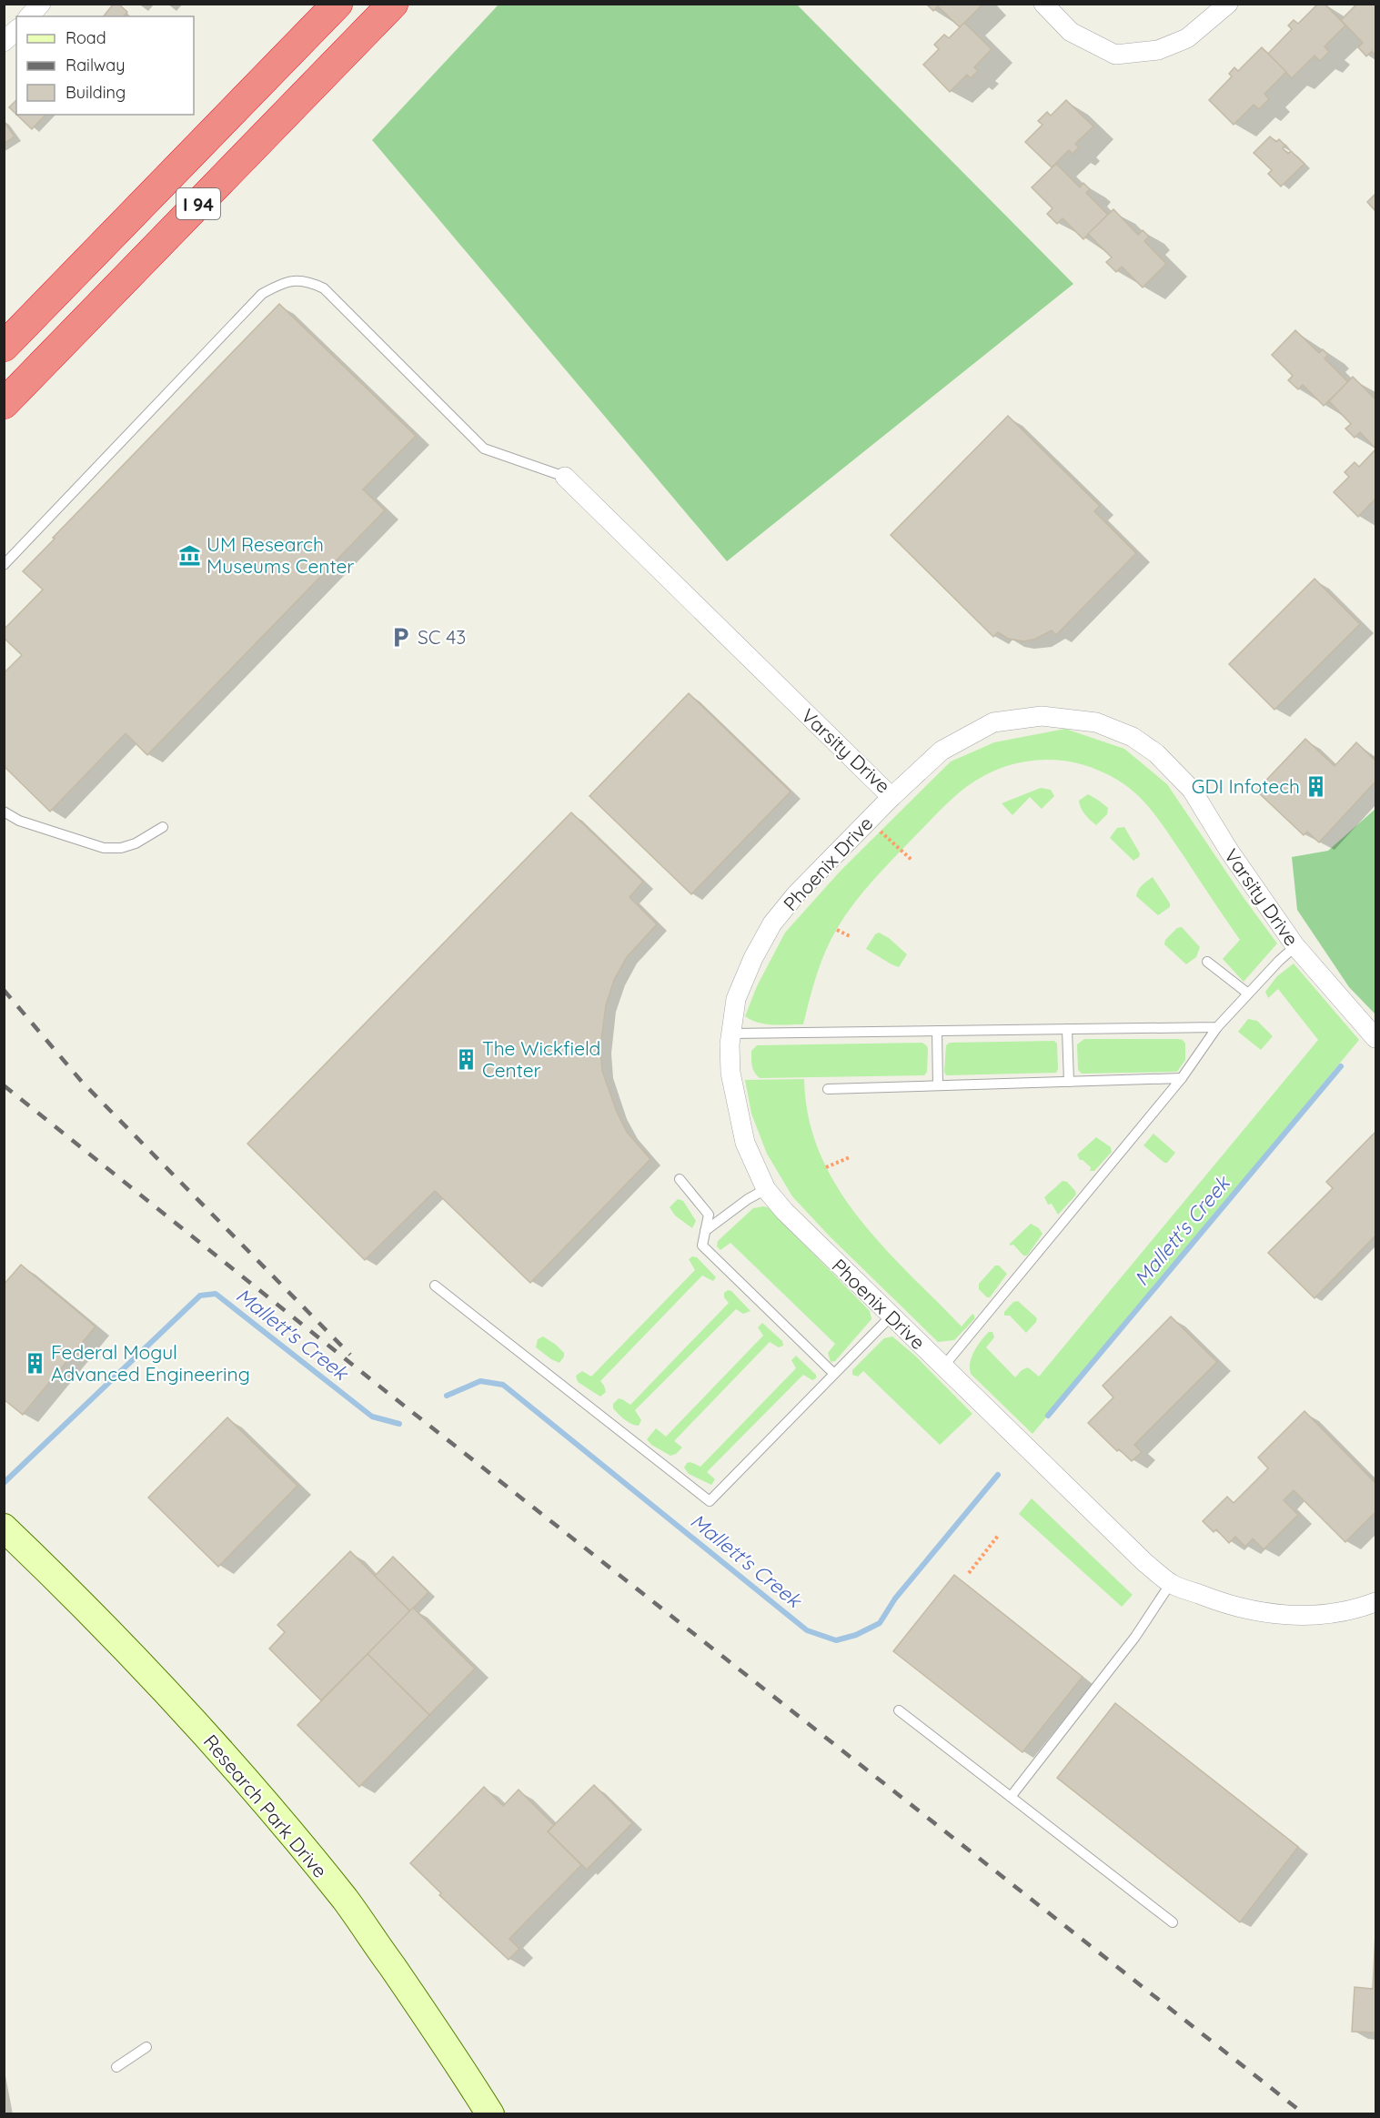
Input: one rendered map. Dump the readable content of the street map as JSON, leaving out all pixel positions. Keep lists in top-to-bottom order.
{
  "streets": {
    "highway": ["I 94"],
    "street": ["Varsity Drive", "Phoenix Drive", "Research Park Drive"]
  },
  "crossings": [
    ["Varsity Drive", "Phoenix Drive"]
  ],
  "water": ["Mallett's Creek"],
  "places": {
    "museum": ["UM Research Museums Center"],
    "parking": ["SC 43"],
    "building": ["GDI Infotech", "The Wickfield Center", "Federal Mogul Advanced Engineering"]
  },
  "legend": ["Road", "Railway", "Building"]
}
